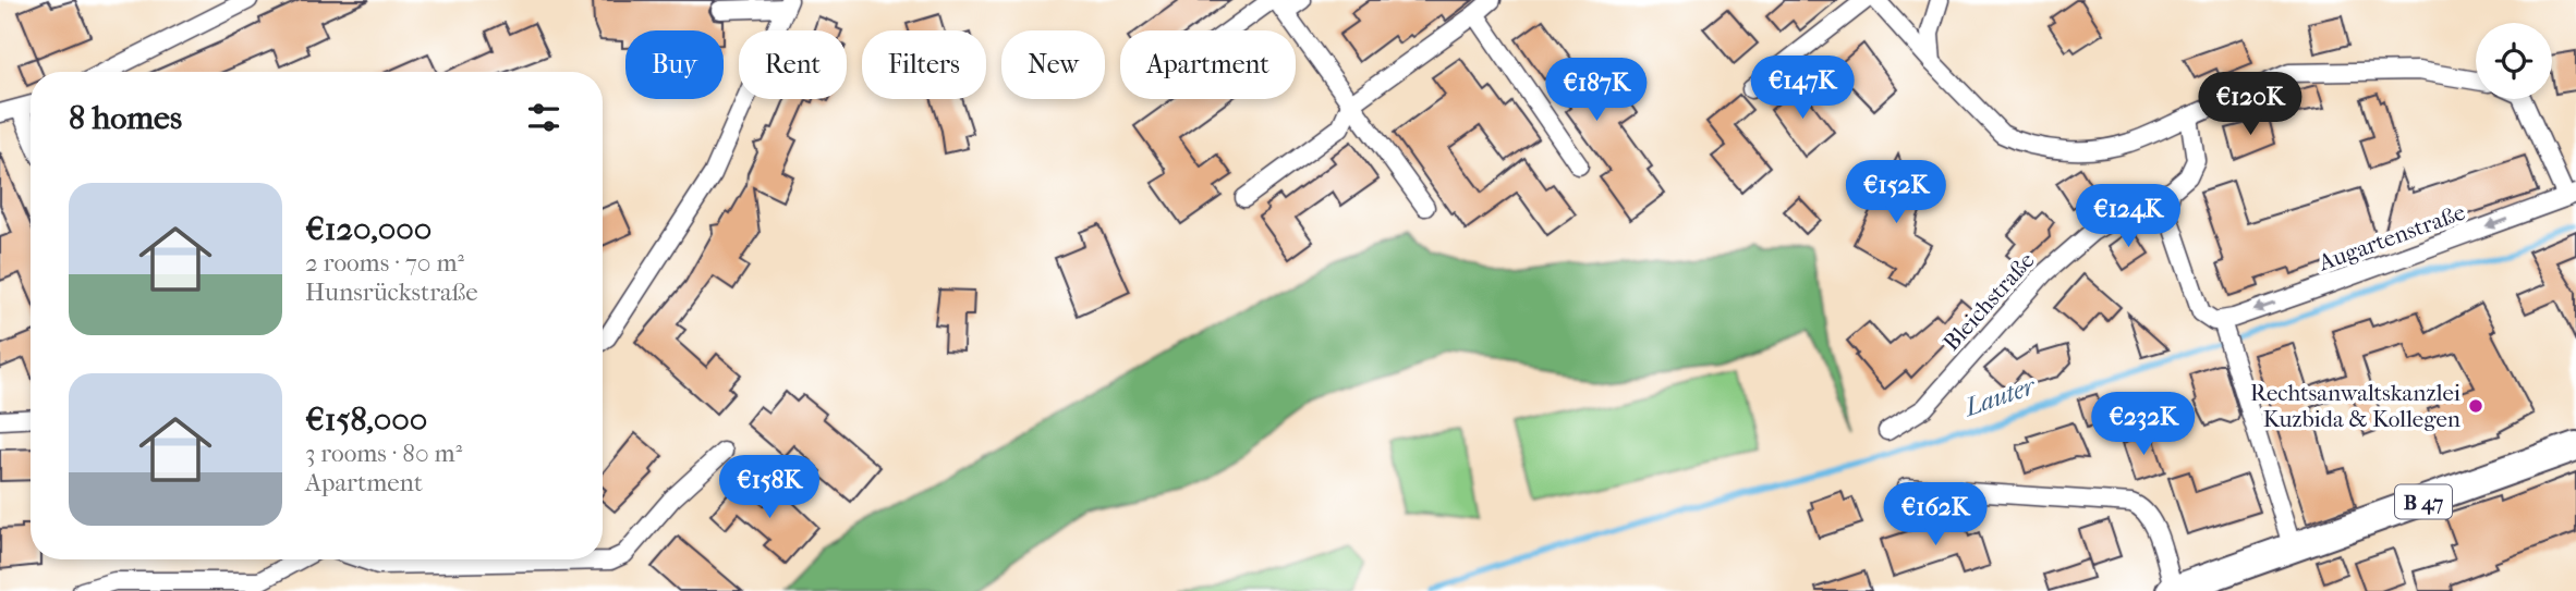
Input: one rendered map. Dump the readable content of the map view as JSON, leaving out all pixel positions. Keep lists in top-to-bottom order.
{
  "streets": {
    "main road": ["B 47"],
    "street": ["Augartenstraße", "Bleichstraße"]
  },
  "one_way": ["Augartenstraße"],
  "water": ["Lauter"],
  "places": ["Rechtsanwaltskanzlei Kuzbida & Kollegen"],
  "page": {
    "chip": [
      "Buy",
      "Rent",
      "Filters",
      "New",
      "Apartment"
    ],
    "price": [
      "€147K",
      "€187K",
      "€120K",
      "€152K",
      "€124K",
      "€232K",
      "€158K",
      "€162K"
    ],
    "heading": "8 homes",
    "list": [
      {
        "name": "€120,000",
        "note": "2 rooms · 70 m² · Hunsrückstraße"
      },
      {
        "name": "€158,000",
        "note": "3 rooms · 80 m² · Apartment"
      }
    ]
  }
}
